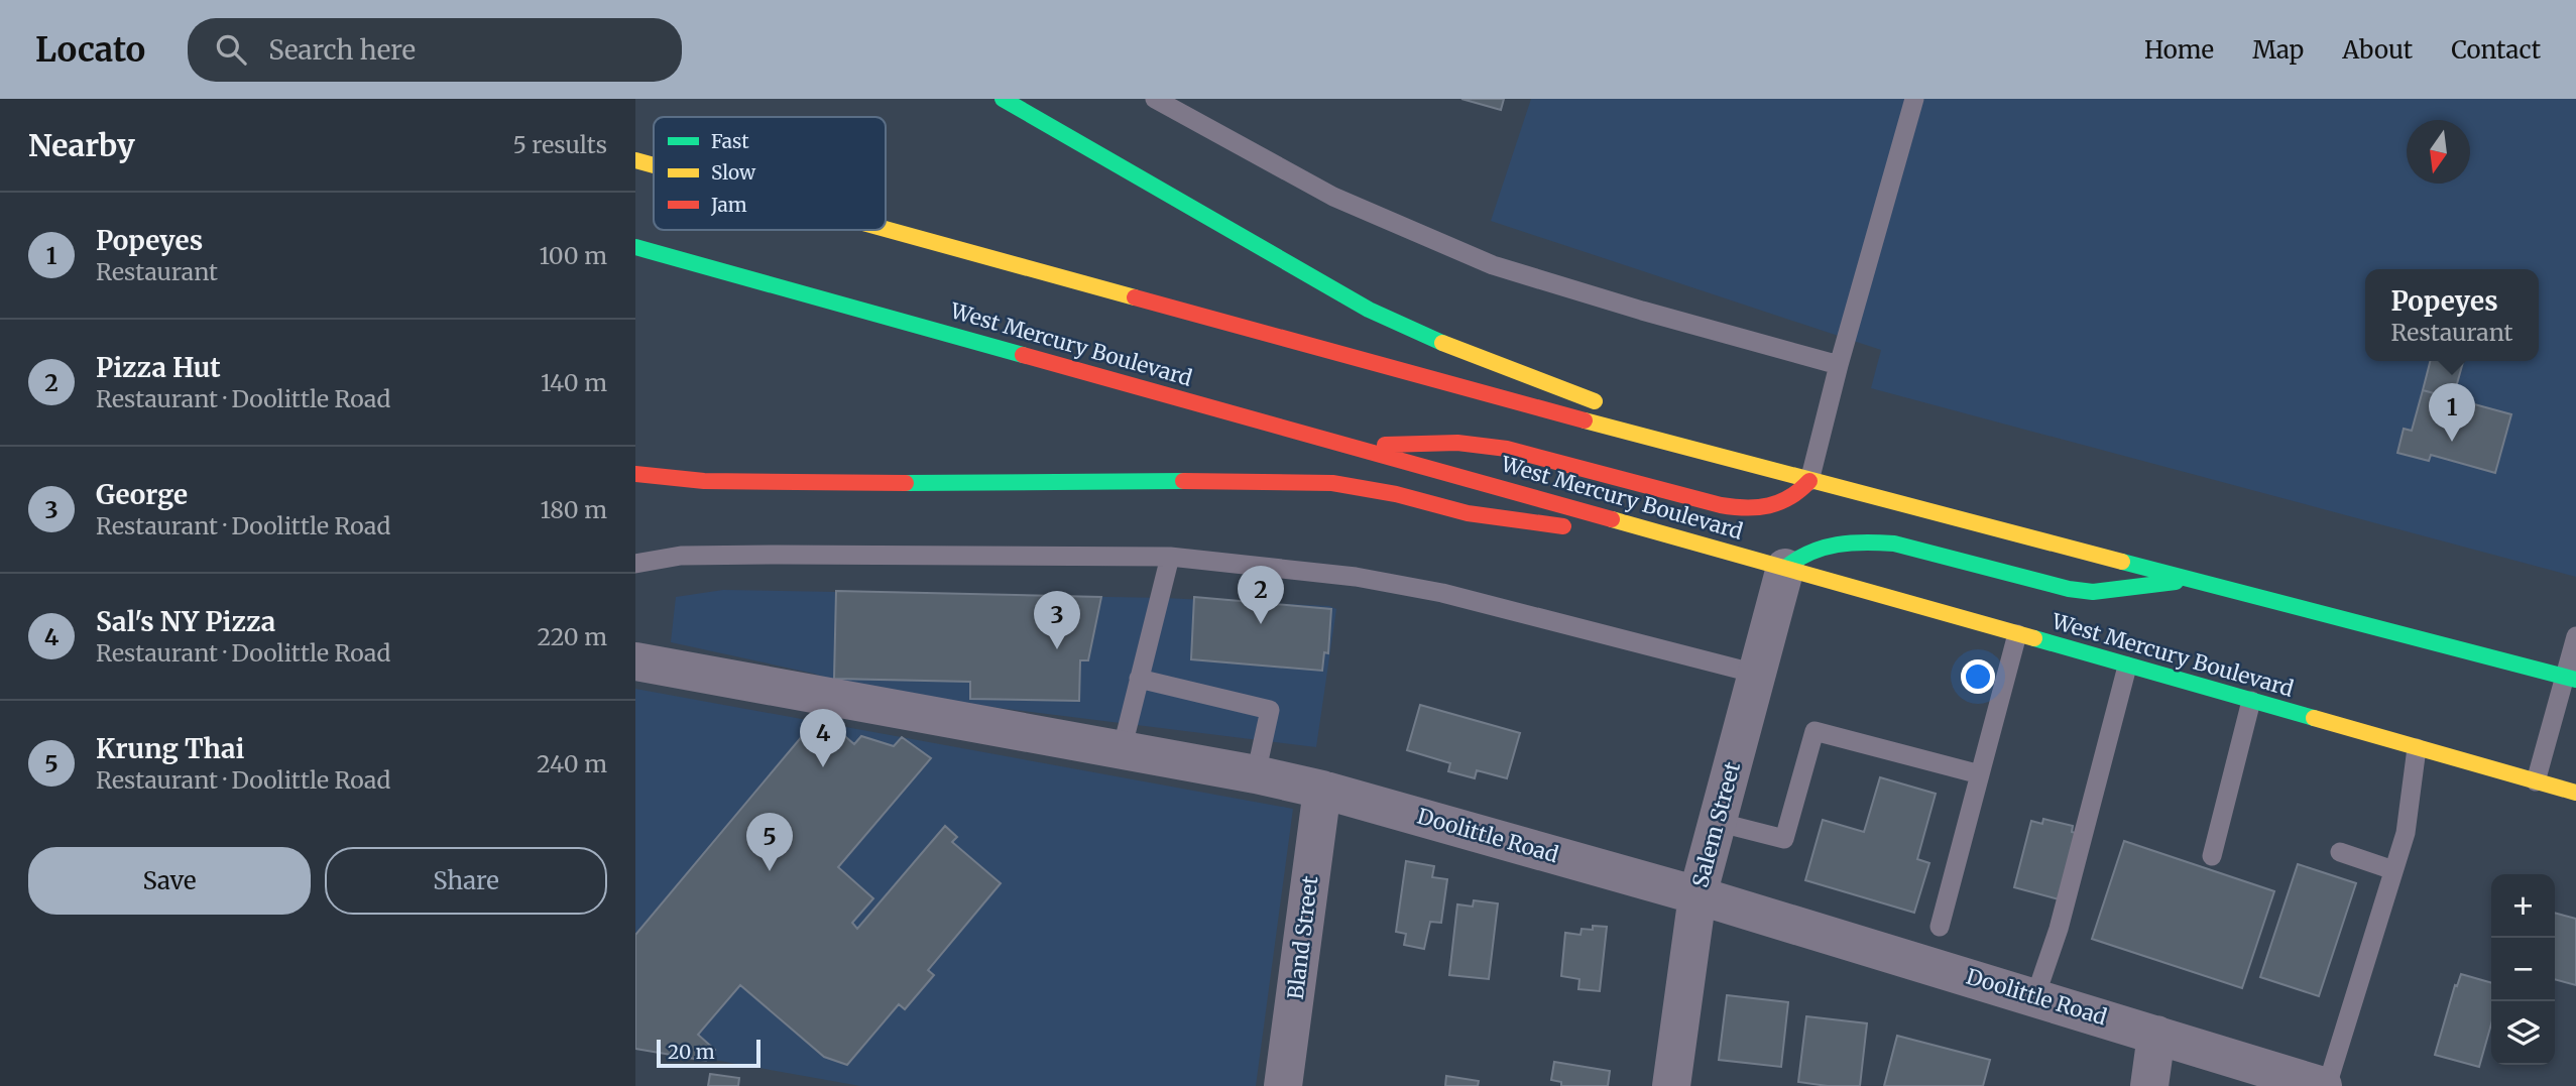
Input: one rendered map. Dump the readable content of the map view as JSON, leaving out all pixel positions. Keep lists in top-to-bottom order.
{
  "streets": {
    "main road": ["West Mercury Boulevard"],
    "street": ["Salem Street", "Doolittle Road", "Bland Street"]
  },
  "crossings": [
    ["West Mercury Boulevard", "Salem Street"],
    ["Salem Street", "Doolittle Road"],
    ["Doolittle Road", "Bland Street"]
  ],
  "legend": ["Fast", "Slow", "Jam"],
  "scale_bar": "20 m",
  "north": "bottom",
  "page": {
    "header": "Locato",
    "search": "Search here",
    "nav": [
      "Home",
      "Map",
      "About",
      "Contact"
    ],
    "heading": ["Nearby", "5 results"],
    "list": [
      {
        "mark": "1",
        "name": "Popeyes",
        "note": "Restaurant",
        "value": "100 m"
      },
      {
        "mark": "2",
        "name": "Pizza Hut",
        "note": "Restaurant · Doolittle Road",
        "value": "140 m"
      },
      {
        "mark": "3",
        "name": "George",
        "note": "Restaurant · Doolittle Road",
        "value": "180 m"
      },
      {
        "mark": "4",
        "name": "Sal's NY Pizza",
        "note": "Restaurant · Doolittle Road",
        "value": "220 m"
      },
      {
        "mark": "5",
        "name": "Krung Thai",
        "note": "Restaurant · Doolittle Road",
        "value": "240 m"
      }
    ],
    "popup": ["Popeyes", "Restaurant"],
    "pins": [
      "1",
      "2",
      "3",
      "4",
      "5"
    ],
    "buttons": ["Save", "Share"],
    "map_buttons": ["+", "−"],
    "scale": "20 m"
  }
}
